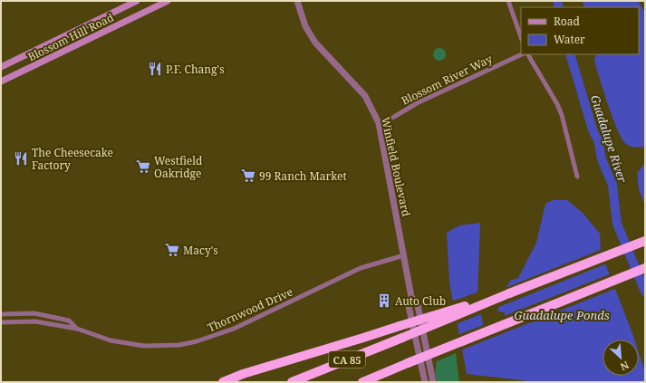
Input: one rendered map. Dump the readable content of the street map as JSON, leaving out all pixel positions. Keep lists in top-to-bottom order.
{
  "streets": {
    "highway": ["CA 85"],
    "main road": ["Blossom Hill Road"],
    "street": ["Blossom River Way", "Winfield Boulevard", "Thornwood Drive"]
  },
  "crossings": [
    ["Blossom River Way", "Winfield Boulevard"],
    ["Winfield Boulevard", "Thornwood Drive"]
  ],
  "water": ["Guadalupe River", "Guadalupe Ponds"],
  "places": {
    "restaurant": ["P.F. Chang's", "The Cheesecake Factory"],
    "supermarket": ["Westfield Oakridge", "99 Ranch Market", "Macy's"],
    "building": ["Auto Club"]
  },
  "legend": ["Road", "Water"],
  "north": "bottom right"
}
